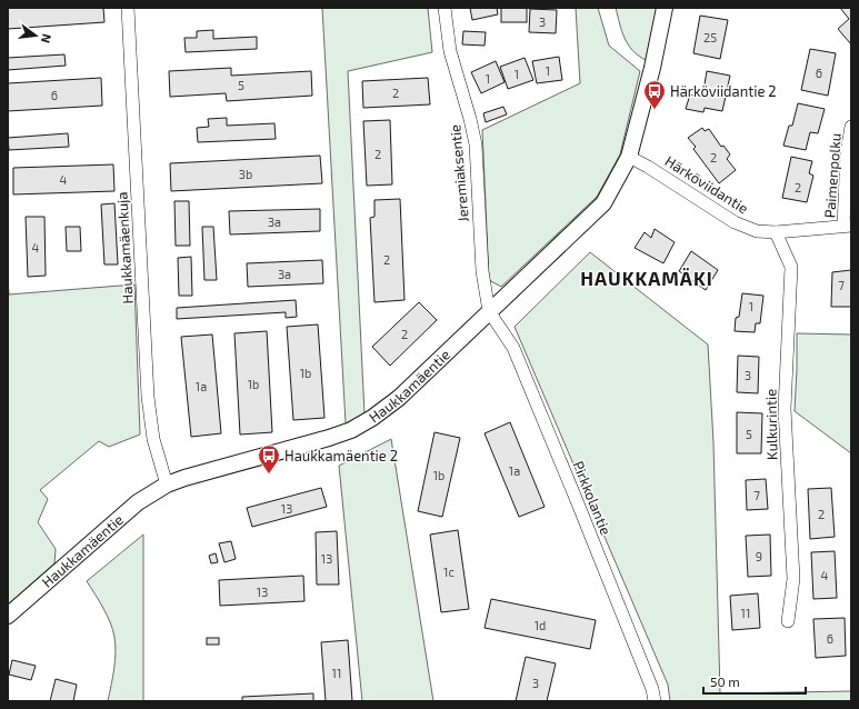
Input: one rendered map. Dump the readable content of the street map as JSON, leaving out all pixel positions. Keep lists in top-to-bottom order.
{
  "streets": {
    "street": [
      "Jeremiaksentie",
      "Paimenpolku",
      "Härköviidantie",
      "Haukkamäenkuja",
      "Haukkamäentie",
      "Kulkurintie",
      "Pirkkolantie"
    ]
  },
  "crossings": [
    ["Jeremiaksentie", "Haukkamäentie"],
    ["Jeremiaksentie", "Pirkkolantie"],
    ["Paimenpolku", "Härköviidantie"],
    ["Härköviidantie", "Haukkamäentie"],
    ["Härköviidantie", "Kulkurintie"],
    ["Haukkamäenkuja", "Haukkamäentie"],
    ["Haukkamäentie", "Pirkkolantie"]
  ],
  "districts": ["HAUKKAMÄKI"],
  "places": {
    "bus stop": ["Härköviidantie 2", "Haukkamäentie 2"]
  },
  "house_numbers": [
    "3",
    "25",
    "1",
    "6",
    "1",
    "1",
    "5",
    "2",
    "6",
    "2",
    "2",
    "3b",
    "4",
    "2",
    "3a",
    "4",
    "2",
    "3a",
    "7",
    "1",
    "2",
    "1b",
    "3",
    "1b",
    "1a",
    "5",
    "1a",
    "1b",
    "7",
    "13",
    "2",
    "9",
    "13",
    "1c",
    "4",
    "13",
    "11",
    "1d",
    "6",
    "11",
    "3"
  ],
  "scale_bar": "50 m",
  "north": "right"
}
